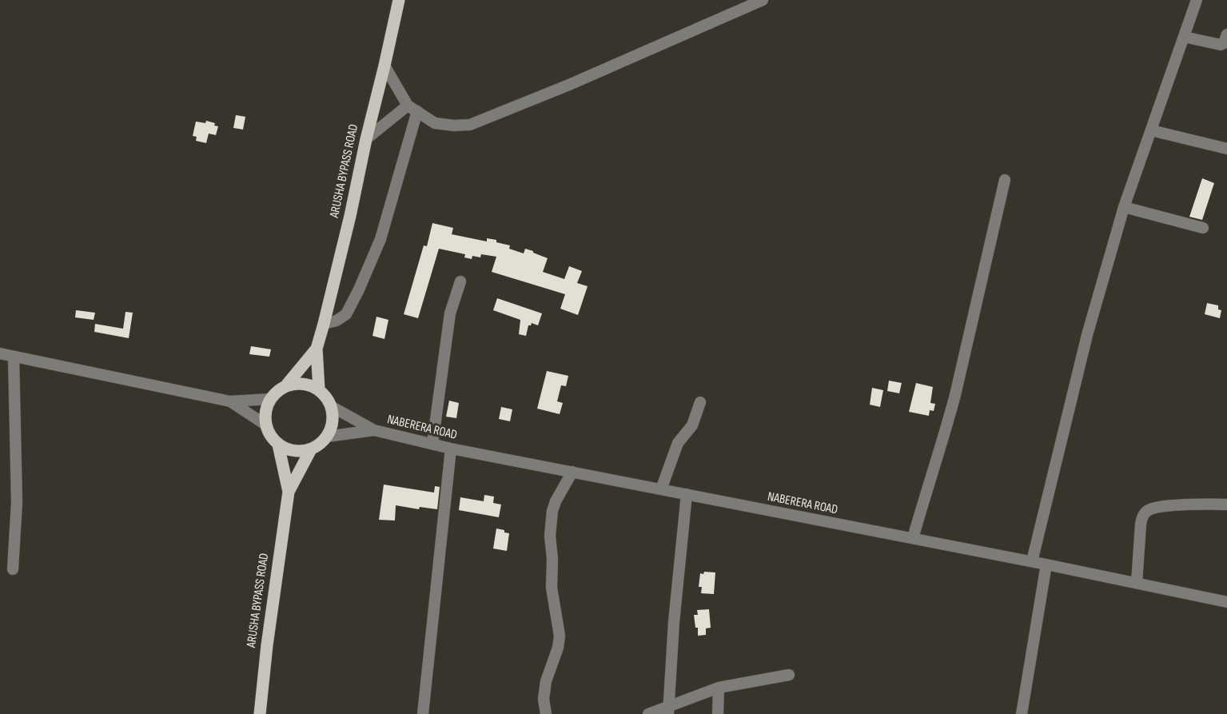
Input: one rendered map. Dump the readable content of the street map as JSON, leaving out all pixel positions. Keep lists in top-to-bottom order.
{
  "streets": {
    "main road": ["ARUSHA BYPASS ROAD"],
    "street": ["NABERERA ROAD"]
  },
  "crossings": [
    ["ARUSHA BYPASS ROAD", "NABERERA ROAD"]
  ]
}
